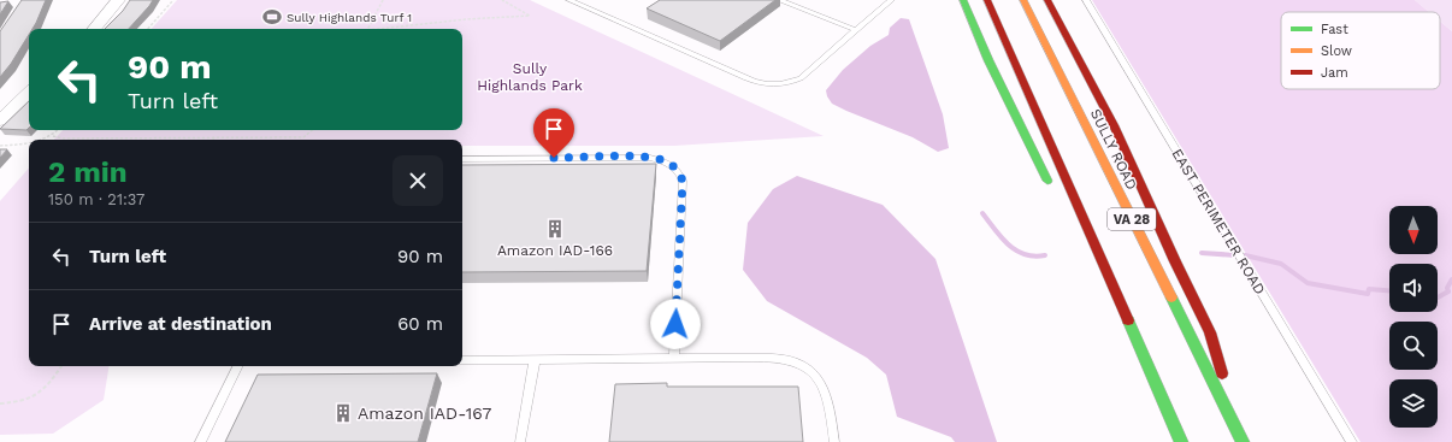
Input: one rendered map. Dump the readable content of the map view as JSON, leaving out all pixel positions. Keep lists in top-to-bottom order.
{
  "streets": {
    "highway": ["SULLY ROAD", "VA 28"],
    "lane": ["EAST PERIMETER ROAD"]
  },
  "parks": ["Sully Highlands Park"],
  "places": {
    "sports": ["Sully Highlands Turf 1"],
    "building": ["Amazon IAD-166", "Amazon IAD-167"]
  },
  "legend": ["Fast", "Slow", "Jam"],
  "north": "bottom",
  "page": {
    "turn": ["90 m", "Turn left"],
    "heading": ["2 min", "150 m · 21:37"],
    "list": [
      {
        "name": "Turn left",
        "value": "90 m"
      },
      {
        "name": "Arrive at destination",
        "value": "60 m"
      }
    ]
  }
}
